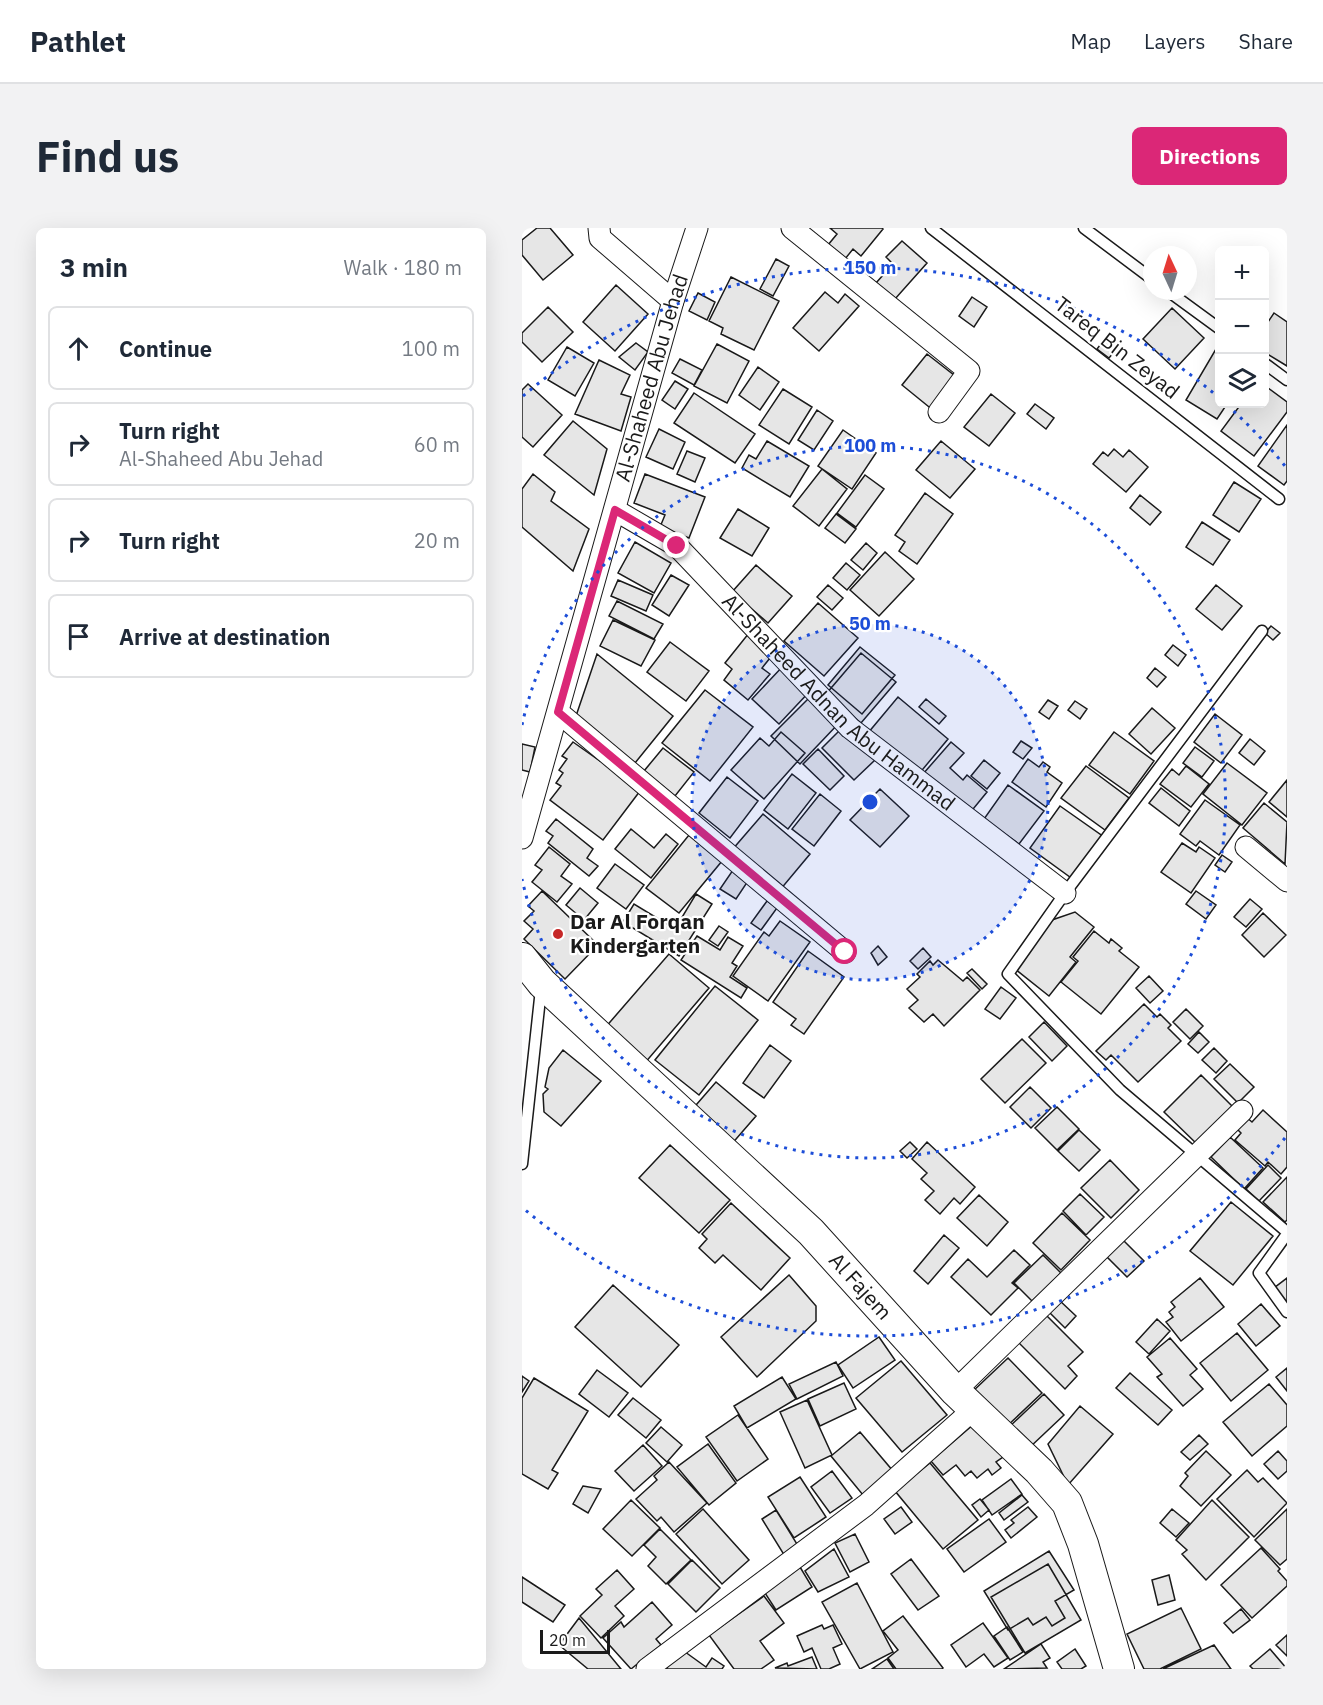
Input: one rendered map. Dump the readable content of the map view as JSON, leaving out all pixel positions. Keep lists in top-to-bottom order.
{
  "streets": {
    "main road": ["Al Fajem"],
    "street": ["Al-Shaheed Abu Jehad", "Al-Shaheed Adnan Abu Hammad"],
    "lane": ["Tareq Bin Zeyad"]
  },
  "crossings": [
    ["Al-Shaheed Abu Jehad", "Al-Shaheed Adnan Abu Hammad"]
  ],
  "places": ["Dar Al Forqan Kindergarten"],
  "scale_bar": "20 m",
  "north": "top",
  "page": {
    "header": "Pathlet",
    "nav": ["Map", "Layers", "Share"],
    "buttons": "Directions",
    "title": "Find us",
    "heading": ["3 min", "Walk · 180 m"],
    "map_buttons": ["+", "−"],
    "list": [
      ["Continue", "100 m"],
      ["Turn right", "Al-Shaheed Abu Jehad", "60 m"],
      ["Turn right", "20 m"],
      "Arrive at destination"
    ],
    "scale": "20 m"
  },
  "rings": ["150 m", "100 m", "50 m"]
}
